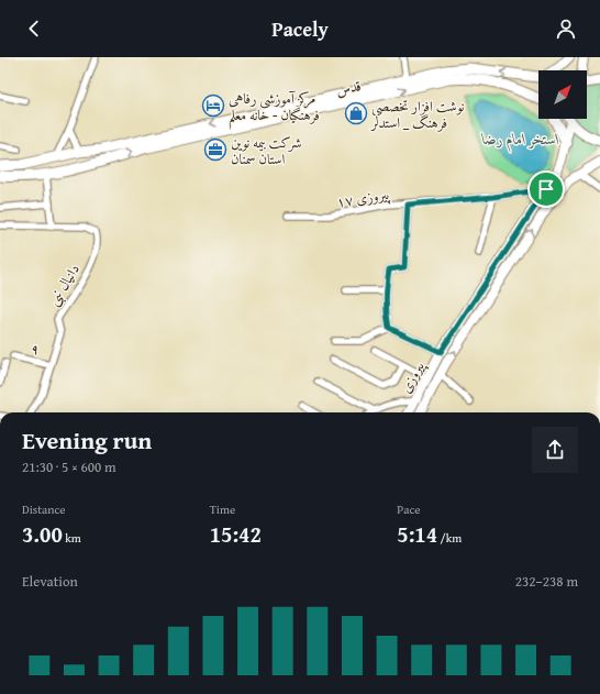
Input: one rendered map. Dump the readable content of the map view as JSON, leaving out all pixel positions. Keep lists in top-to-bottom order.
{
  "streets": {
    "main road": ["قدس", "پیروزی"],
    "street": ["پیروزی ۱۷", "دانیال نبی", "۹"]
  },
  "crossings": [
    ["پیروزی ۱۷", "پیروزی"],
    ["دانیال نبی", "۹"]
  ],
  "water": ["استخر امام رضا"],
  "places": {
    "hotel": ["مرکز آموزشی رفاهی فرهنگیان - خانه معلم"],
    "shop": ["نوشت افزار تخصصی فرهنگ _ استدلر"],
    "office": ["شرکت بیمه نوین استان سمنان"]
  },
  "north": "top right",
  "page": {
    "header": "Pacely",
    "heading": ["Evening run", "21:30 · 5 × 600 m"],
    "stats": [
      ["Distance", "3.00 km"],
      ["Time", "15:42"],
      ["Pace", "5:14 /km"]
    ],
    "chart": ["Elevation", "232–238 m"]
  }
}
